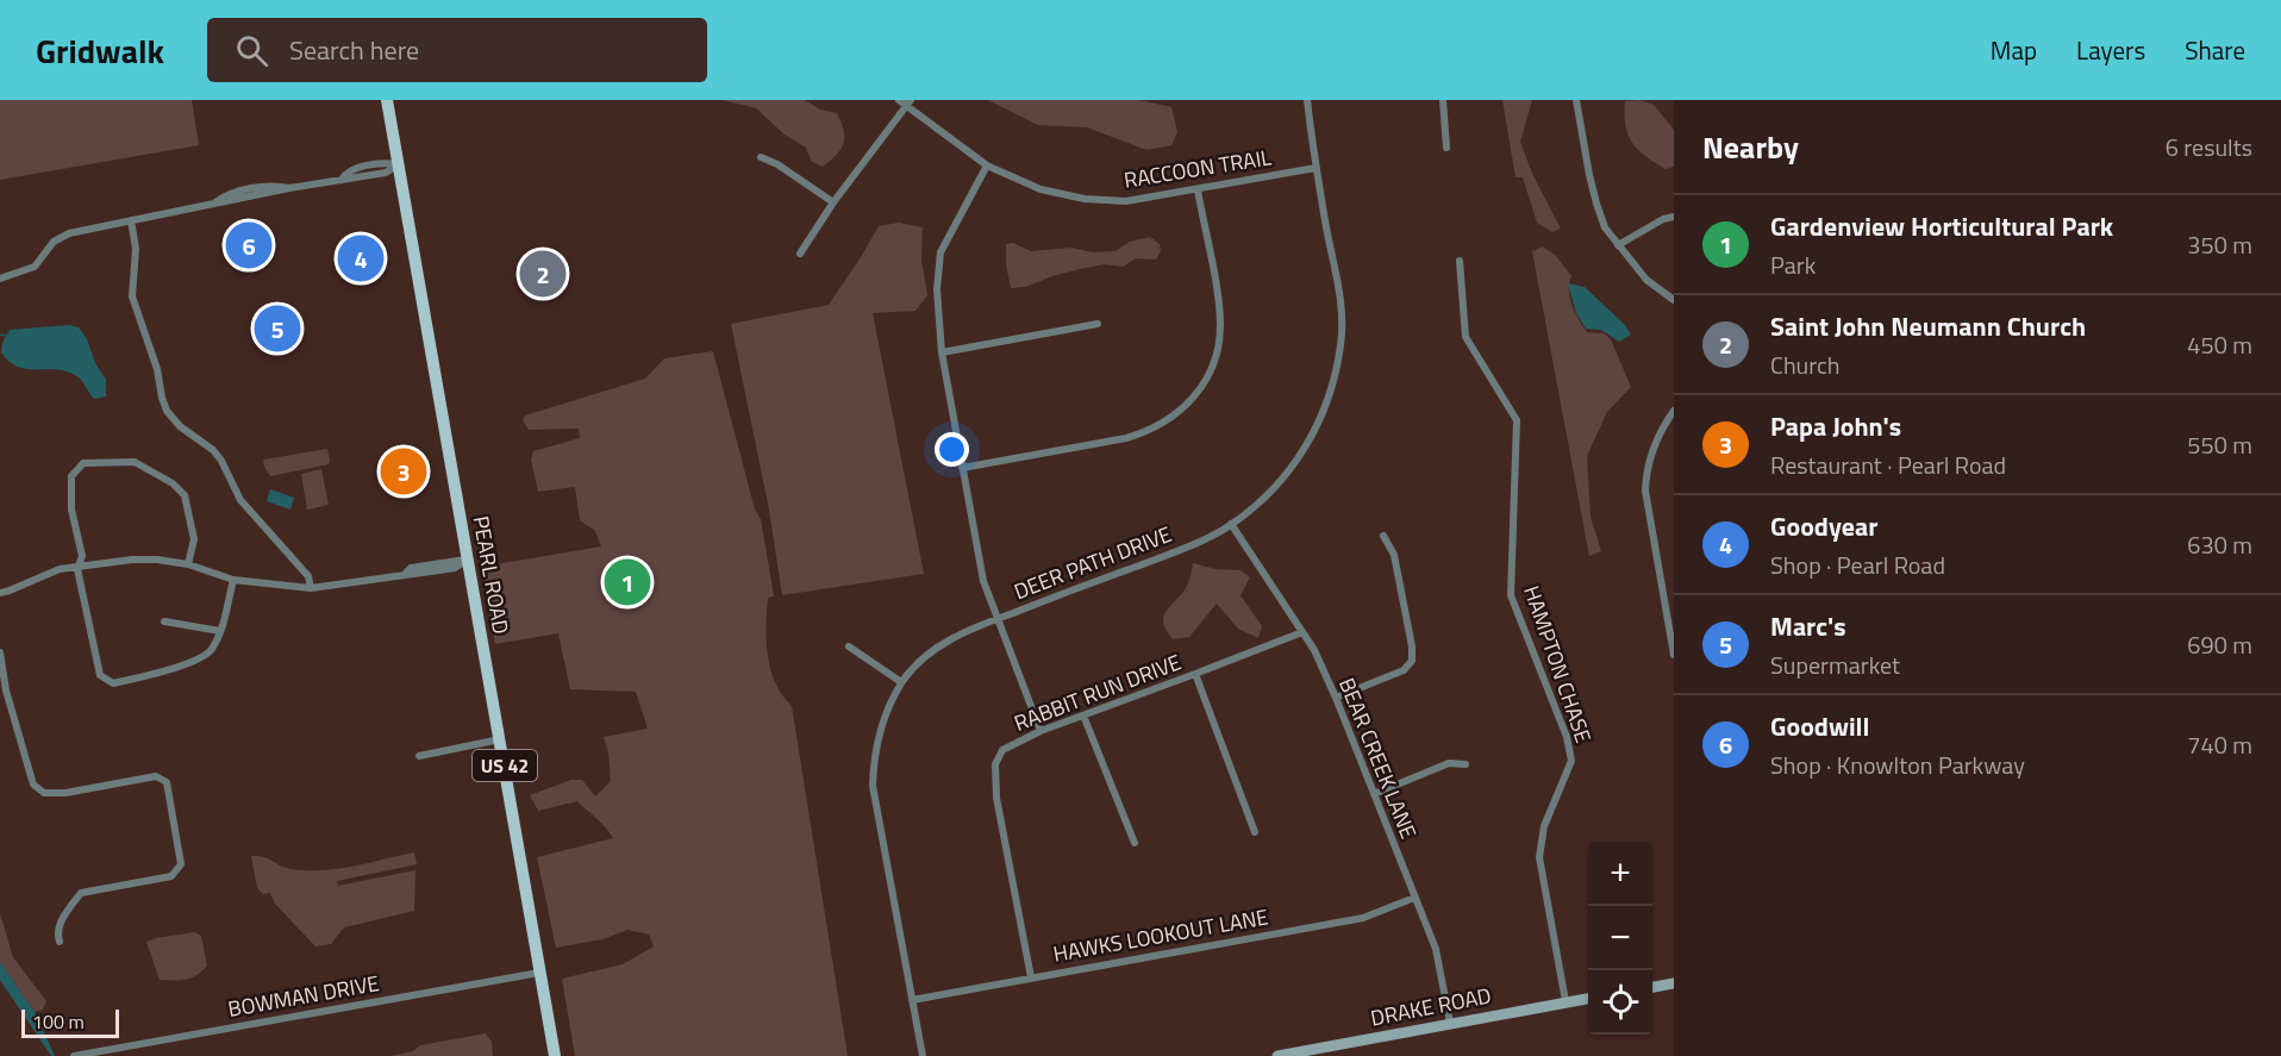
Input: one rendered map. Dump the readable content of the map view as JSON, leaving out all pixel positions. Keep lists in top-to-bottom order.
{
  "streets": {
    "main road": ["PEARL ROAD", "US 42"],
    "street": [
      "RACCOON TRAIL",
      "DEER PATH DRIVE",
      "HAMPTON CHASE",
      "RABBIT RUN DRIVE",
      "BEAR CREEK LANE",
      "HAWKS LOOKOUT LANE",
      "BOWMAN DRIVE",
      "DRAKE ROAD"
    ]
  },
  "crossings": [
    ["RACCOON TRAIL", "DEER PATH DRIVE"],
    ["DEER PATH DRIVE", "BEAR CREEK LANE"],
    ["DEER PATH DRIVE", "HAWKS LOOKOUT LANE"],
    ["PEARL ROAD", "BOWMAN DRIVE"],
    ["HAMPTON CHASE", "DRAKE ROAD"],
    ["RABBIT RUN DRIVE", "BEAR CREEK LANE"],
    ["RABBIT RUN DRIVE", "HAWKS LOOKOUT LANE"],
    ["BEAR CREEK LANE", "HAWKS LOOKOUT LANE"],
    ["BEAR CREEK LANE", "DRAKE ROAD"]
  ],
  "scale_bar": "100 m",
  "page": {
    "header": "Gridwalk",
    "search": "Search here",
    "nav": ["Map", "Layers", "Share"],
    "heading": ["Nearby", "6 results"],
    "list": [
      {
        "mark": "1",
        "name": "Gardenview Horticultural Park",
        "note": "Park",
        "value": "350 m"
      },
      {
        "mark": "2",
        "name": "Saint John Neumann Church",
        "note": "Church",
        "value": "450 m"
      },
      {
        "mark": "3",
        "name": "Papa John's",
        "note": "Restaurant · Pearl Road",
        "value": "550 m"
      },
      {
        "mark": "4",
        "name": "Goodyear",
        "note": "Shop · Pearl Road",
        "value": "630 m"
      },
      {
        "mark": "5",
        "name": "Marc's",
        "note": "Supermarket",
        "value": "690 m"
      },
      {
        "mark": "6",
        "name": "Goodwill",
        "note": "Shop · Knowlton Parkway",
        "value": "740 m"
      }
    ],
    "pins": [
      "6",
      "4",
      "2",
      "5",
      "3",
      "1"
    ],
    "map_buttons": ["+", "−"],
    "scale": "100 m"
  }
}
